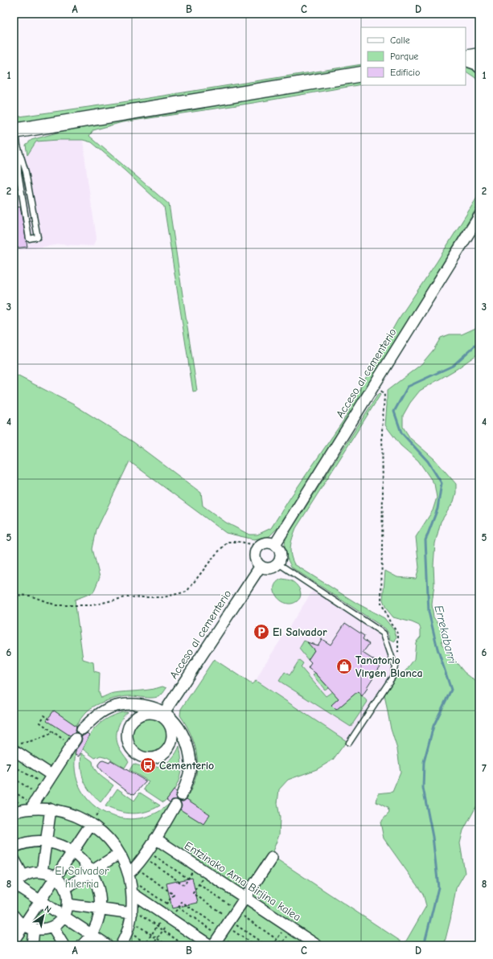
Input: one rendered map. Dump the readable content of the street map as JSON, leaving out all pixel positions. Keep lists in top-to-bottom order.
{
  "streets": {
    "street": ["Acceso al cementerio", "Entzinako Ama Birjina kalea"]
  },
  "water": ["Errekabarri"],
  "parks": ["El Salvador hilerria"],
  "places": {
    "parking": ["El Salvador"],
    "shop": ["Tanatorio Virgen Blanca"],
    "bus stop": ["Cementerio"]
  },
  "legend": ["Calle", "Parque", "Edificio"],
  "north": "top right",
  "grid": {
    "columns": [
      "A",
      "B",
      "C",
      "D"
    ],
    "rows": [
      "1",
      "2",
      "3",
      "4",
      "5",
      "6",
      "7",
      "8"
    ]
  }
}
